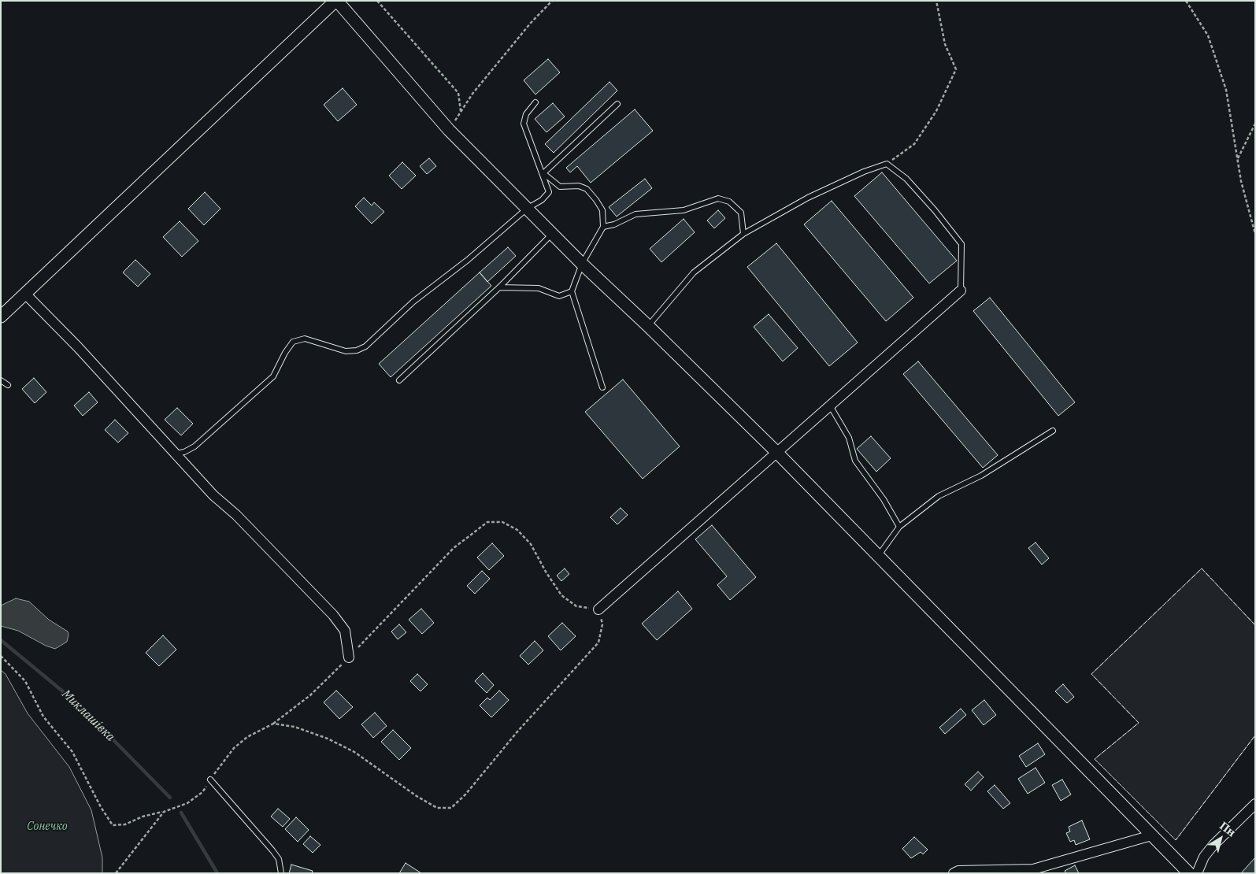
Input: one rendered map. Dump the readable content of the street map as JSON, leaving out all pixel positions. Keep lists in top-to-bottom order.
{
  "water": ["Миклашівка"],
  "parks": ["Сонечко"],
  "north": "top right"
}
